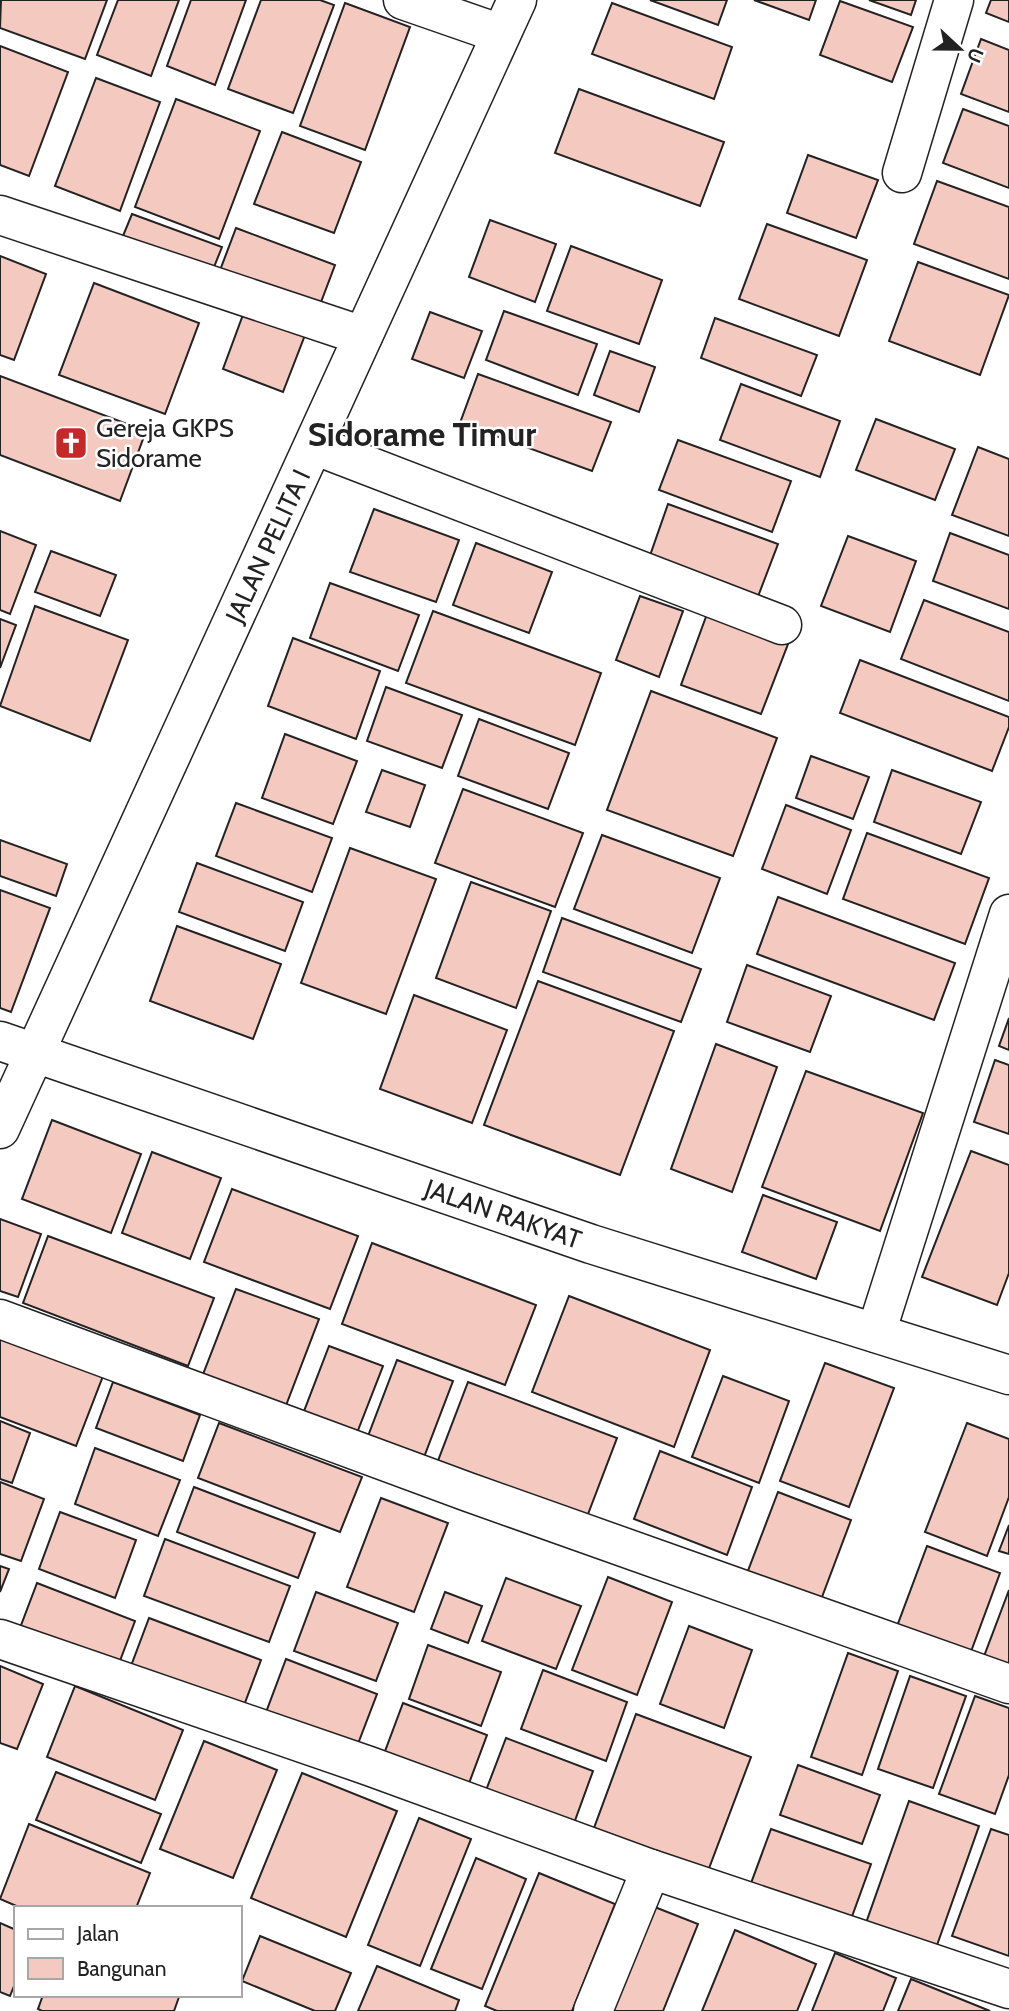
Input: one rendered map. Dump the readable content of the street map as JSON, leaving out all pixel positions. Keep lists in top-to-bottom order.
{
  "streets": {
    "street": ["JALAN PELITA I", "JALAN RAKYAT"]
  },
  "crossings": [
    ["JALAN PELITA I", "JALAN RAKYAT"]
  ],
  "districts": ["Sidorame Timur"],
  "places": {
    "church": ["Gereja GKPS Sidorame"]
  },
  "legend": ["Jalan", "Bangunan"],
  "north": "right"
}
